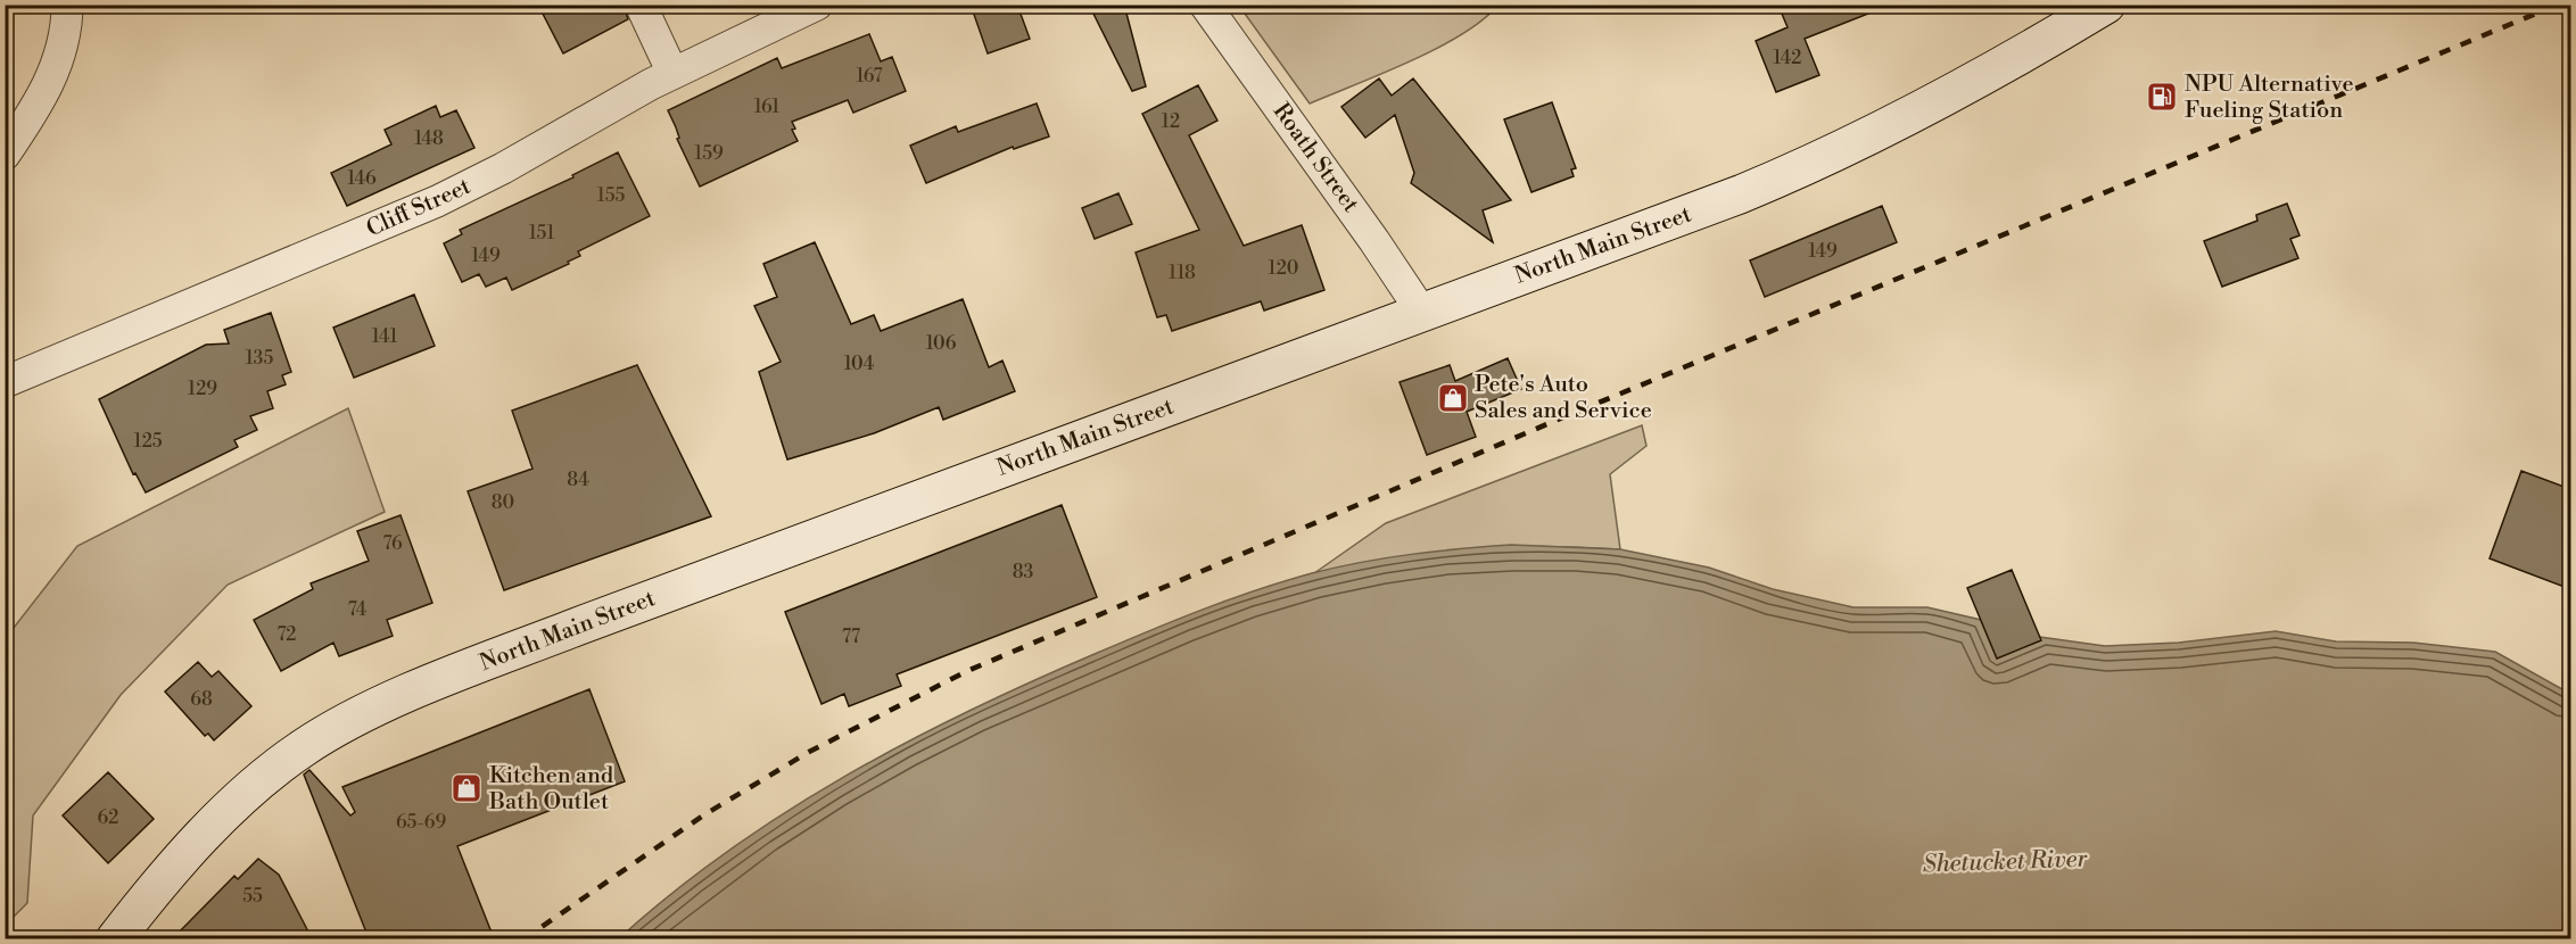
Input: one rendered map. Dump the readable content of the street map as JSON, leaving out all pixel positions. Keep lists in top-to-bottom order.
{
  "streets": {
    "main road": ["North Main Street"],
    "street": ["Roath Street", "Cliff Street"]
  },
  "crossings": [
    ["Roath Street", "North Main Street"]
  ],
  "water": ["Shetucket River"],
  "places": {
    "fuel station": ["NPU Alternative Fueling Station"],
    "shop": ["Pete's Auto Sales and Service", "Kitchen and Bath Outlet"]
  },
  "house_numbers": [
    "142",
    "167",
    "161",
    "12",
    "148",
    "159",
    "146",
    "155",
    "151",
    "149",
    "149",
    "120",
    "118",
    "141",
    "106",
    "135",
    "104",
    "129",
    "125",
    "84",
    "80",
    "76",
    "83",
    "74",
    "72",
    "77",
    "68",
    "62",
    "65-69",
    "55"
  ]
}
